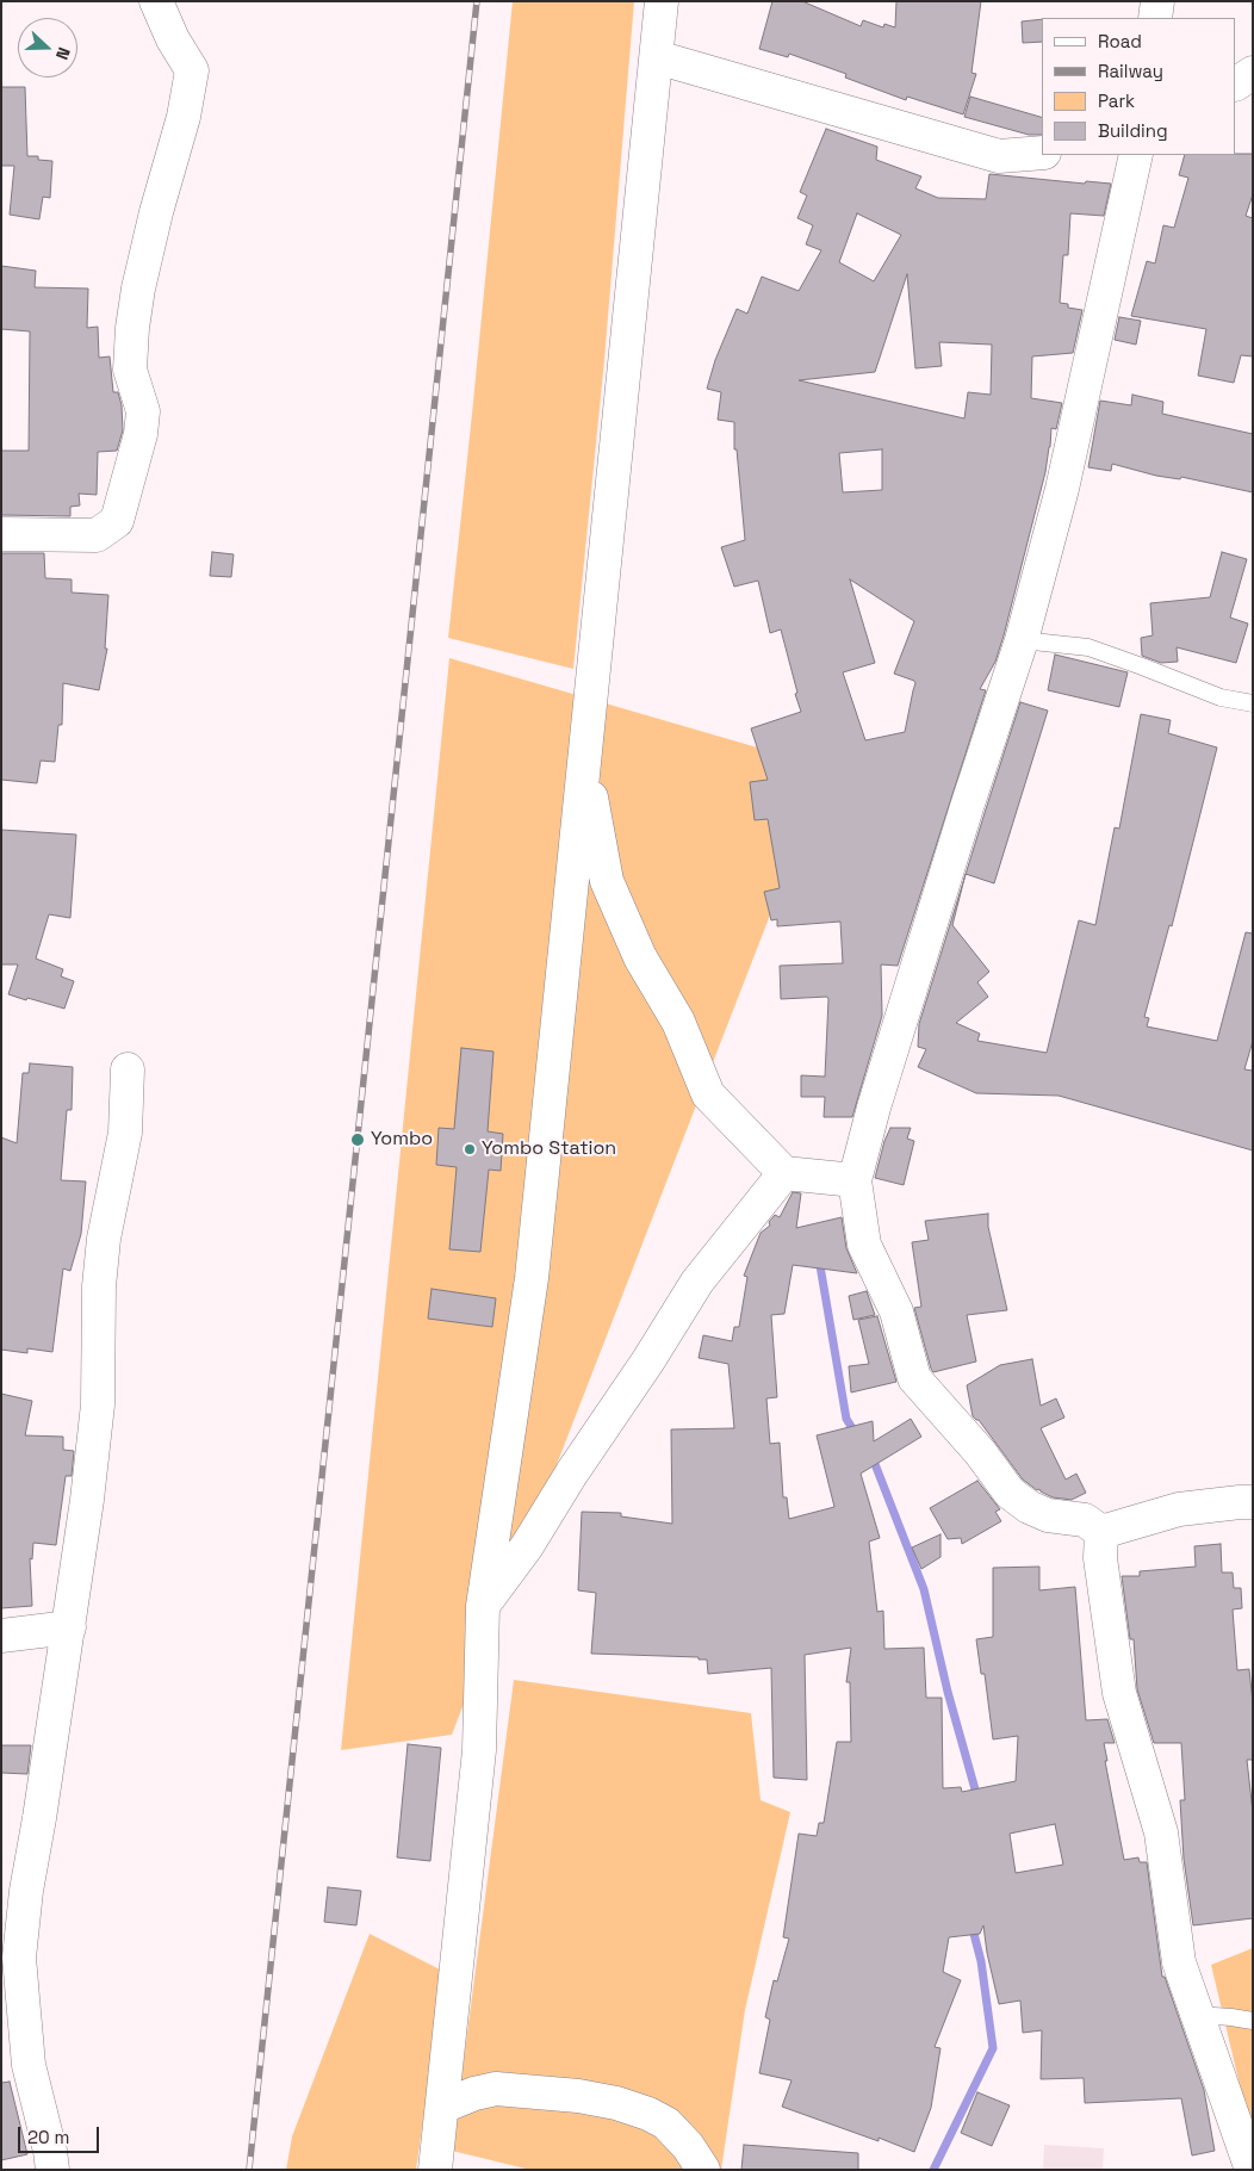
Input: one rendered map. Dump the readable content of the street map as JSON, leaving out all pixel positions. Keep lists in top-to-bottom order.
{
  "places": ["Yombo", "Yombo Station"],
  "legend": [
    "Road",
    "Railway",
    "Park",
    "Building"
  ],
  "scale_bar": "20 m",
  "north": "right"
}
